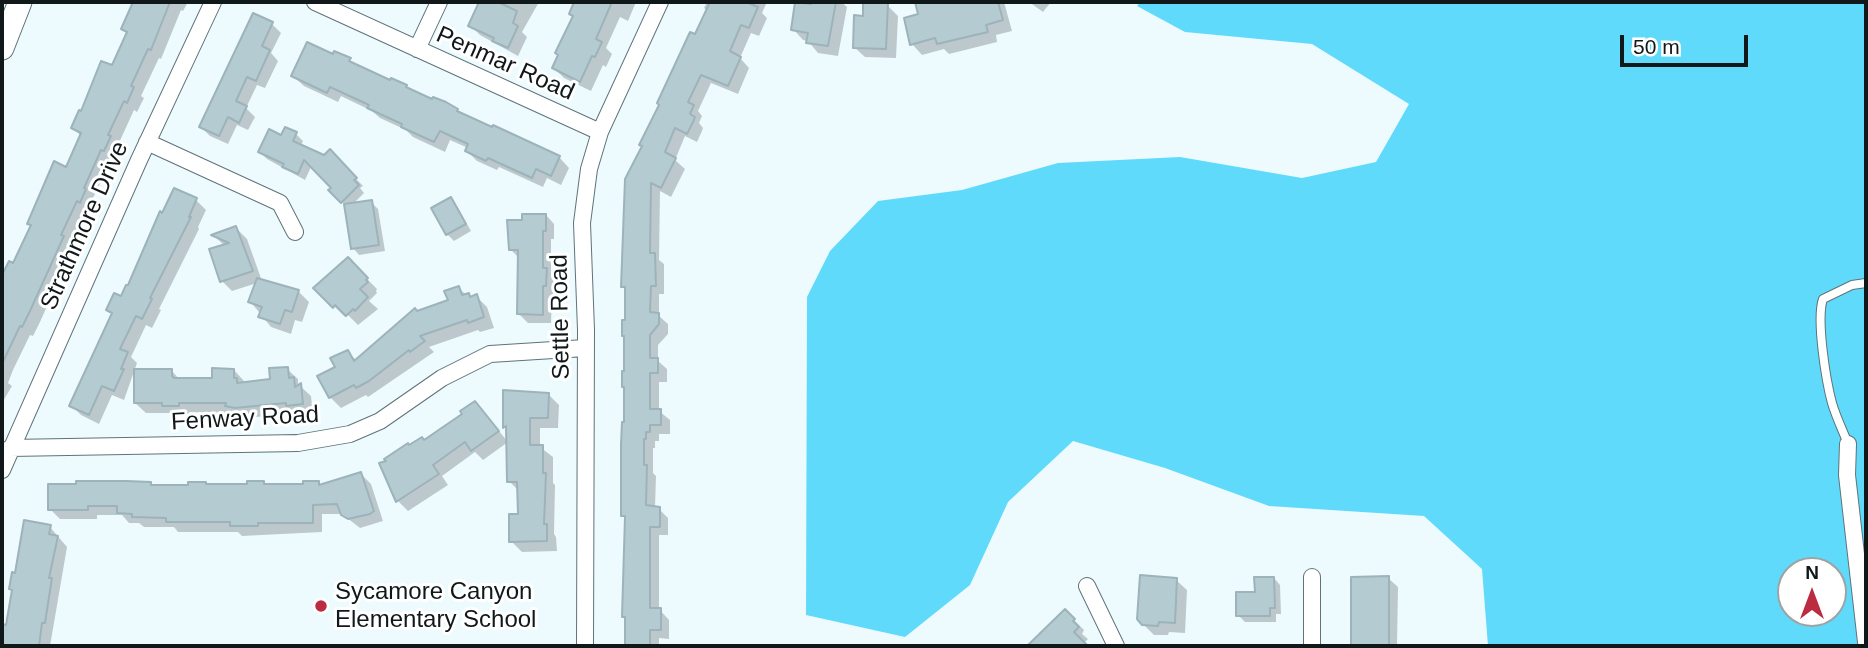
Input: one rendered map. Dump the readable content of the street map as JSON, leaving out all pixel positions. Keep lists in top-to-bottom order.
{
  "streets": {
    "street": [
      "Penmar Road",
      "Strathmore Drive",
      "Settle Road",
      "Fenway Road"
    ]
  },
  "crossings": [
    ["Penmar Road", "Settle Road"],
    ["Strathmore Drive", "Fenway Road"],
    ["Settle Road", "Fenway Road"]
  ],
  "places": ["Sycamore Canyon Elementary School"],
  "scale_bar": "50 m",
  "north": "top"
}
